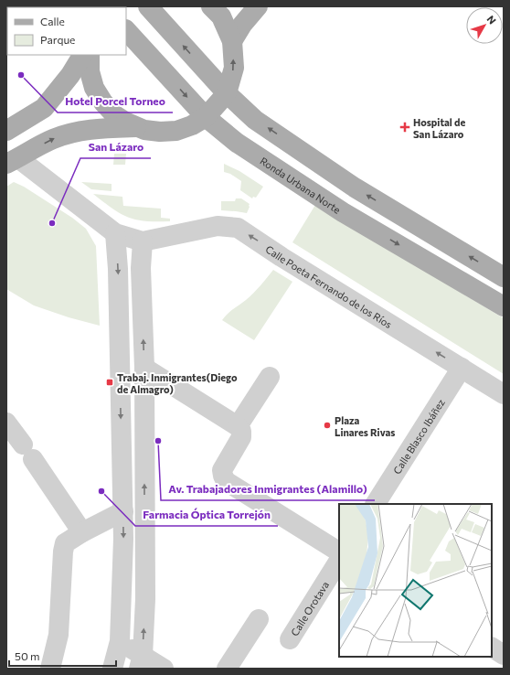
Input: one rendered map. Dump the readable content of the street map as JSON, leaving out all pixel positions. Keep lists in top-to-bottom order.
{
  "streets": {
    "main road": ["Ronda Urbana Norte"],
    "street": ["Calle Poeta Fernando de los Ríos", "Calle Blasco Ibáñez", "Calle Orotava"]
  },
  "crossings": [
    ["Calle Poeta Fernando de los Ríos", "Calle Blasco Ibáñez"]
  ],
  "one_way": ["Calle Poeta Fernando de los Ríos"],
  "places": {
    "other": [
      "Hotel Porcel Torneo",
      "San Lázaro",
      "Plaza Linares Rivas",
      "Av. Trabajadores Inmigrantes (Alamillo)",
      "Farmacia Óptica Torrejón"
    ],
    "health": ["Hospital de San Lázaro"],
    "transit": ["Trabaj. Inmigrantes(Diego de Almagro)"]
  },
  "legend": ["Calle", "Parque"],
  "scale_bar": "50 m",
  "north": "top right"
}
